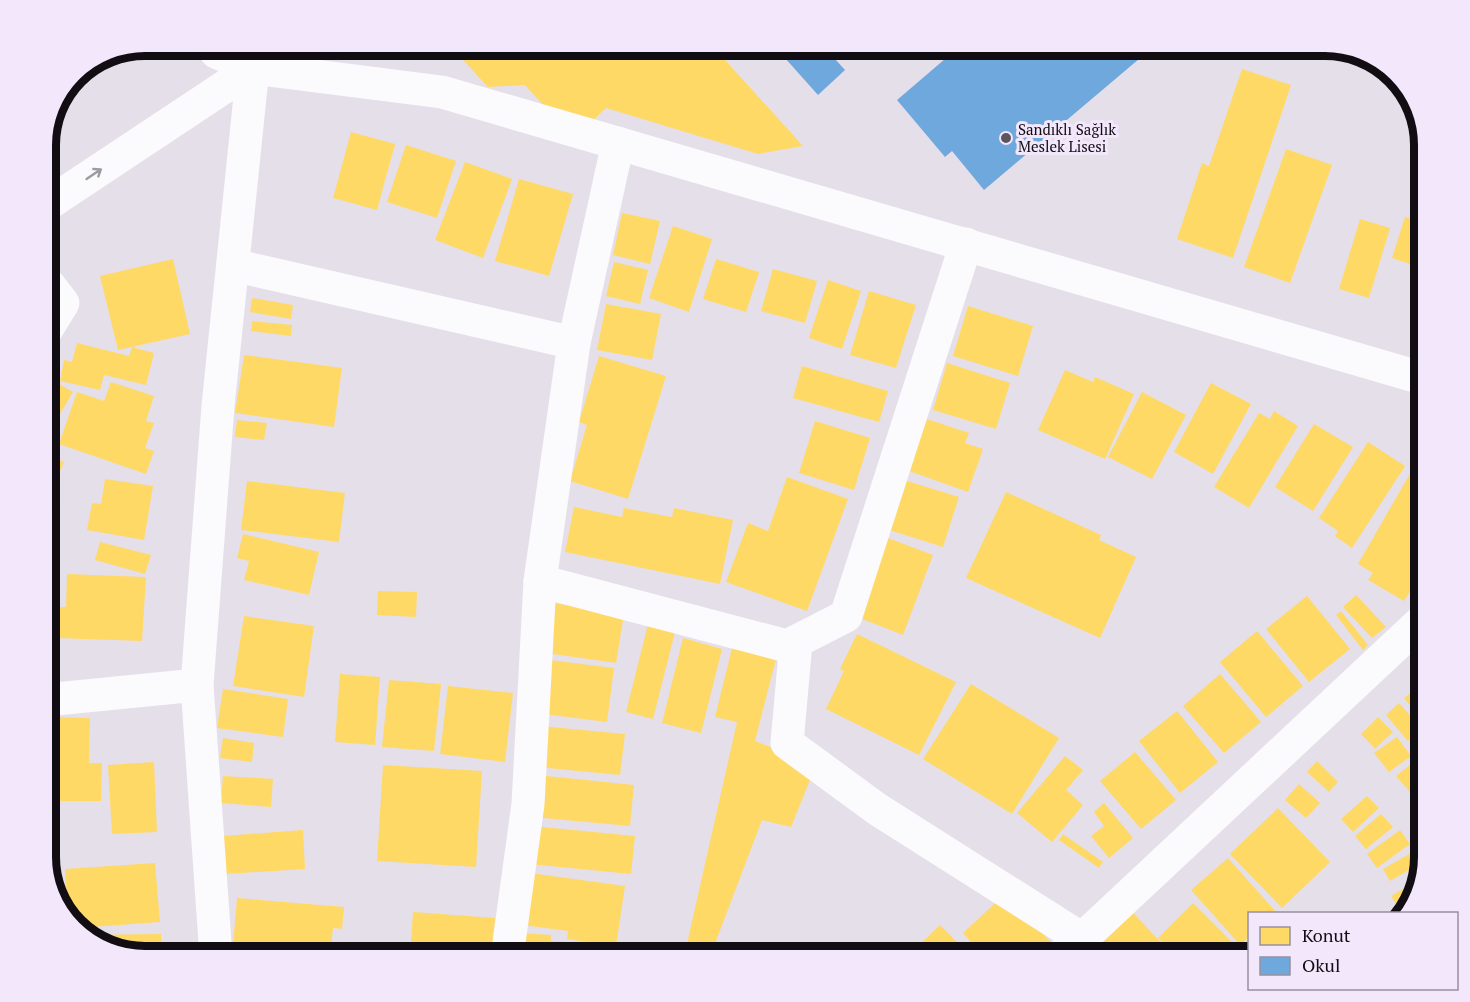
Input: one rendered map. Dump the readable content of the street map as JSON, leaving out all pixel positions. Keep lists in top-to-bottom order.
{
  "places": ["Sandıklı Sağlık Meslek Lisesi"],
  "legend": ["Konut", "Okul"]
}
